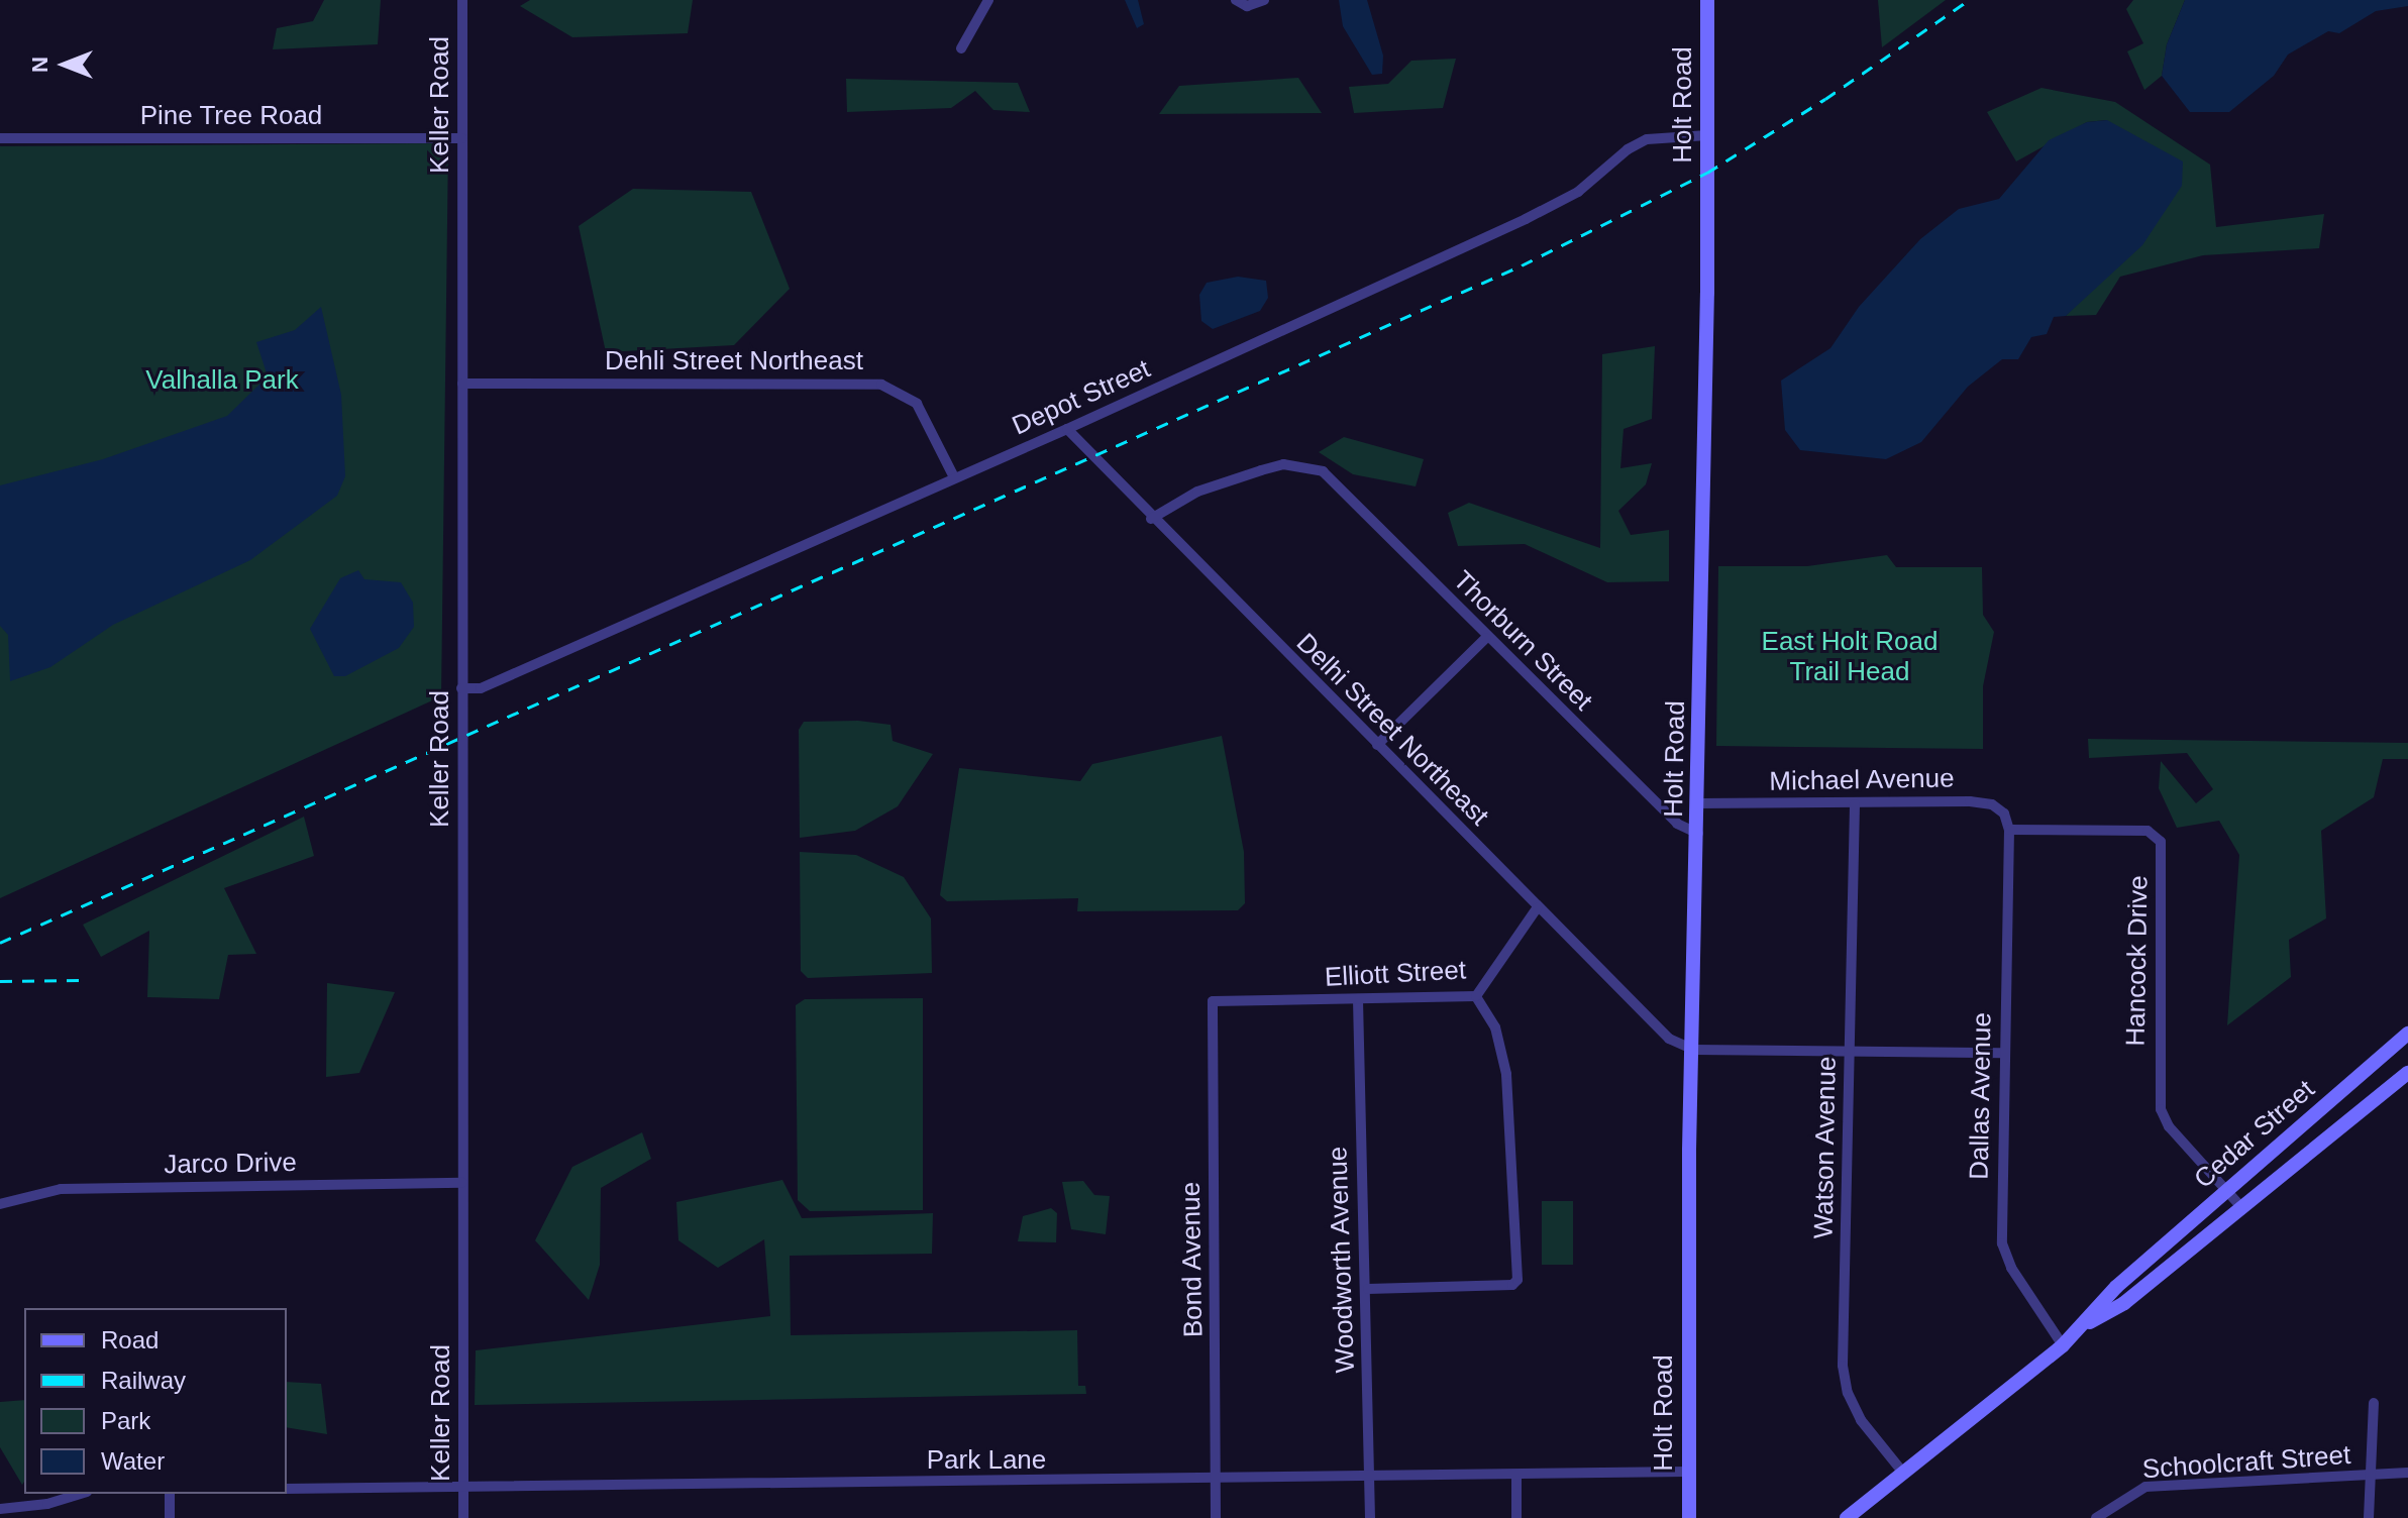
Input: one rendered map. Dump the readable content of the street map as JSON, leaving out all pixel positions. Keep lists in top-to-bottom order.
{
  "streets": {
    "main road": ["Holt Road", "Cedar Street"],
    "street": [
      "Keller Road",
      "Pine Tree Road",
      "Dehli Street Northeast",
      "Depot Street",
      "Thorburn Street",
      "Delhi Street Northeast",
      "Michael Avenue",
      "Hancock Drive",
      "Elliott Street",
      "Dallas Avenue",
      "Watson Avenue",
      "Jarco Drive",
      "Bond Avenue",
      "Woodworth Avenue",
      "Park Lane",
      "Schoolcraft Street"
    ]
  },
  "crossings": [
    ["Keller Road", "Pine Tree Road"],
    ["Keller Road", "Dehli Street Northeast"],
    ["Keller Road", "Depot Street"],
    ["Keller Road", "Jarco Drive"],
    ["Keller Road", "Park Lane"],
    ["Holt Road", "Depot Street"],
    ["Holt Road", "Thorburn Street"],
    ["Holt Road", "Delhi Street Northeast"],
    ["Holt Road", "Michael Avenue"],
    ["Holt Road", "Park Lane"],
    ["Dehli Street Northeast", "Depot Street"],
    ["Depot Street", "Delhi Street Northeast"],
    ["Thorburn Street", "Delhi Street Northeast"],
    ["Delhi Street Northeast", "Elliott Street"],
    ["Michael Avenue", "Hancock Drive"],
    ["Michael Avenue", "Dallas Avenue"],
    ["Michael Avenue", "Watson Avenue"],
    ["Hancock Drive", "Dallas Avenue"],
    ["Hancock Drive", "Cedar Street"],
    ["Elliott Street", "Bond Avenue"],
    ["Elliott Street", "Woodworth Avenue"],
    ["Bond Avenue", "Park Lane"],
    ["Woodworth Avenue", "Park Lane"]
  ],
  "parks": ["Valhalla Park", "East Holt Road Trail Head"],
  "legend": [
    "Road",
    "Railway",
    "Park",
    "Water"
  ],
  "north": "left"
}
